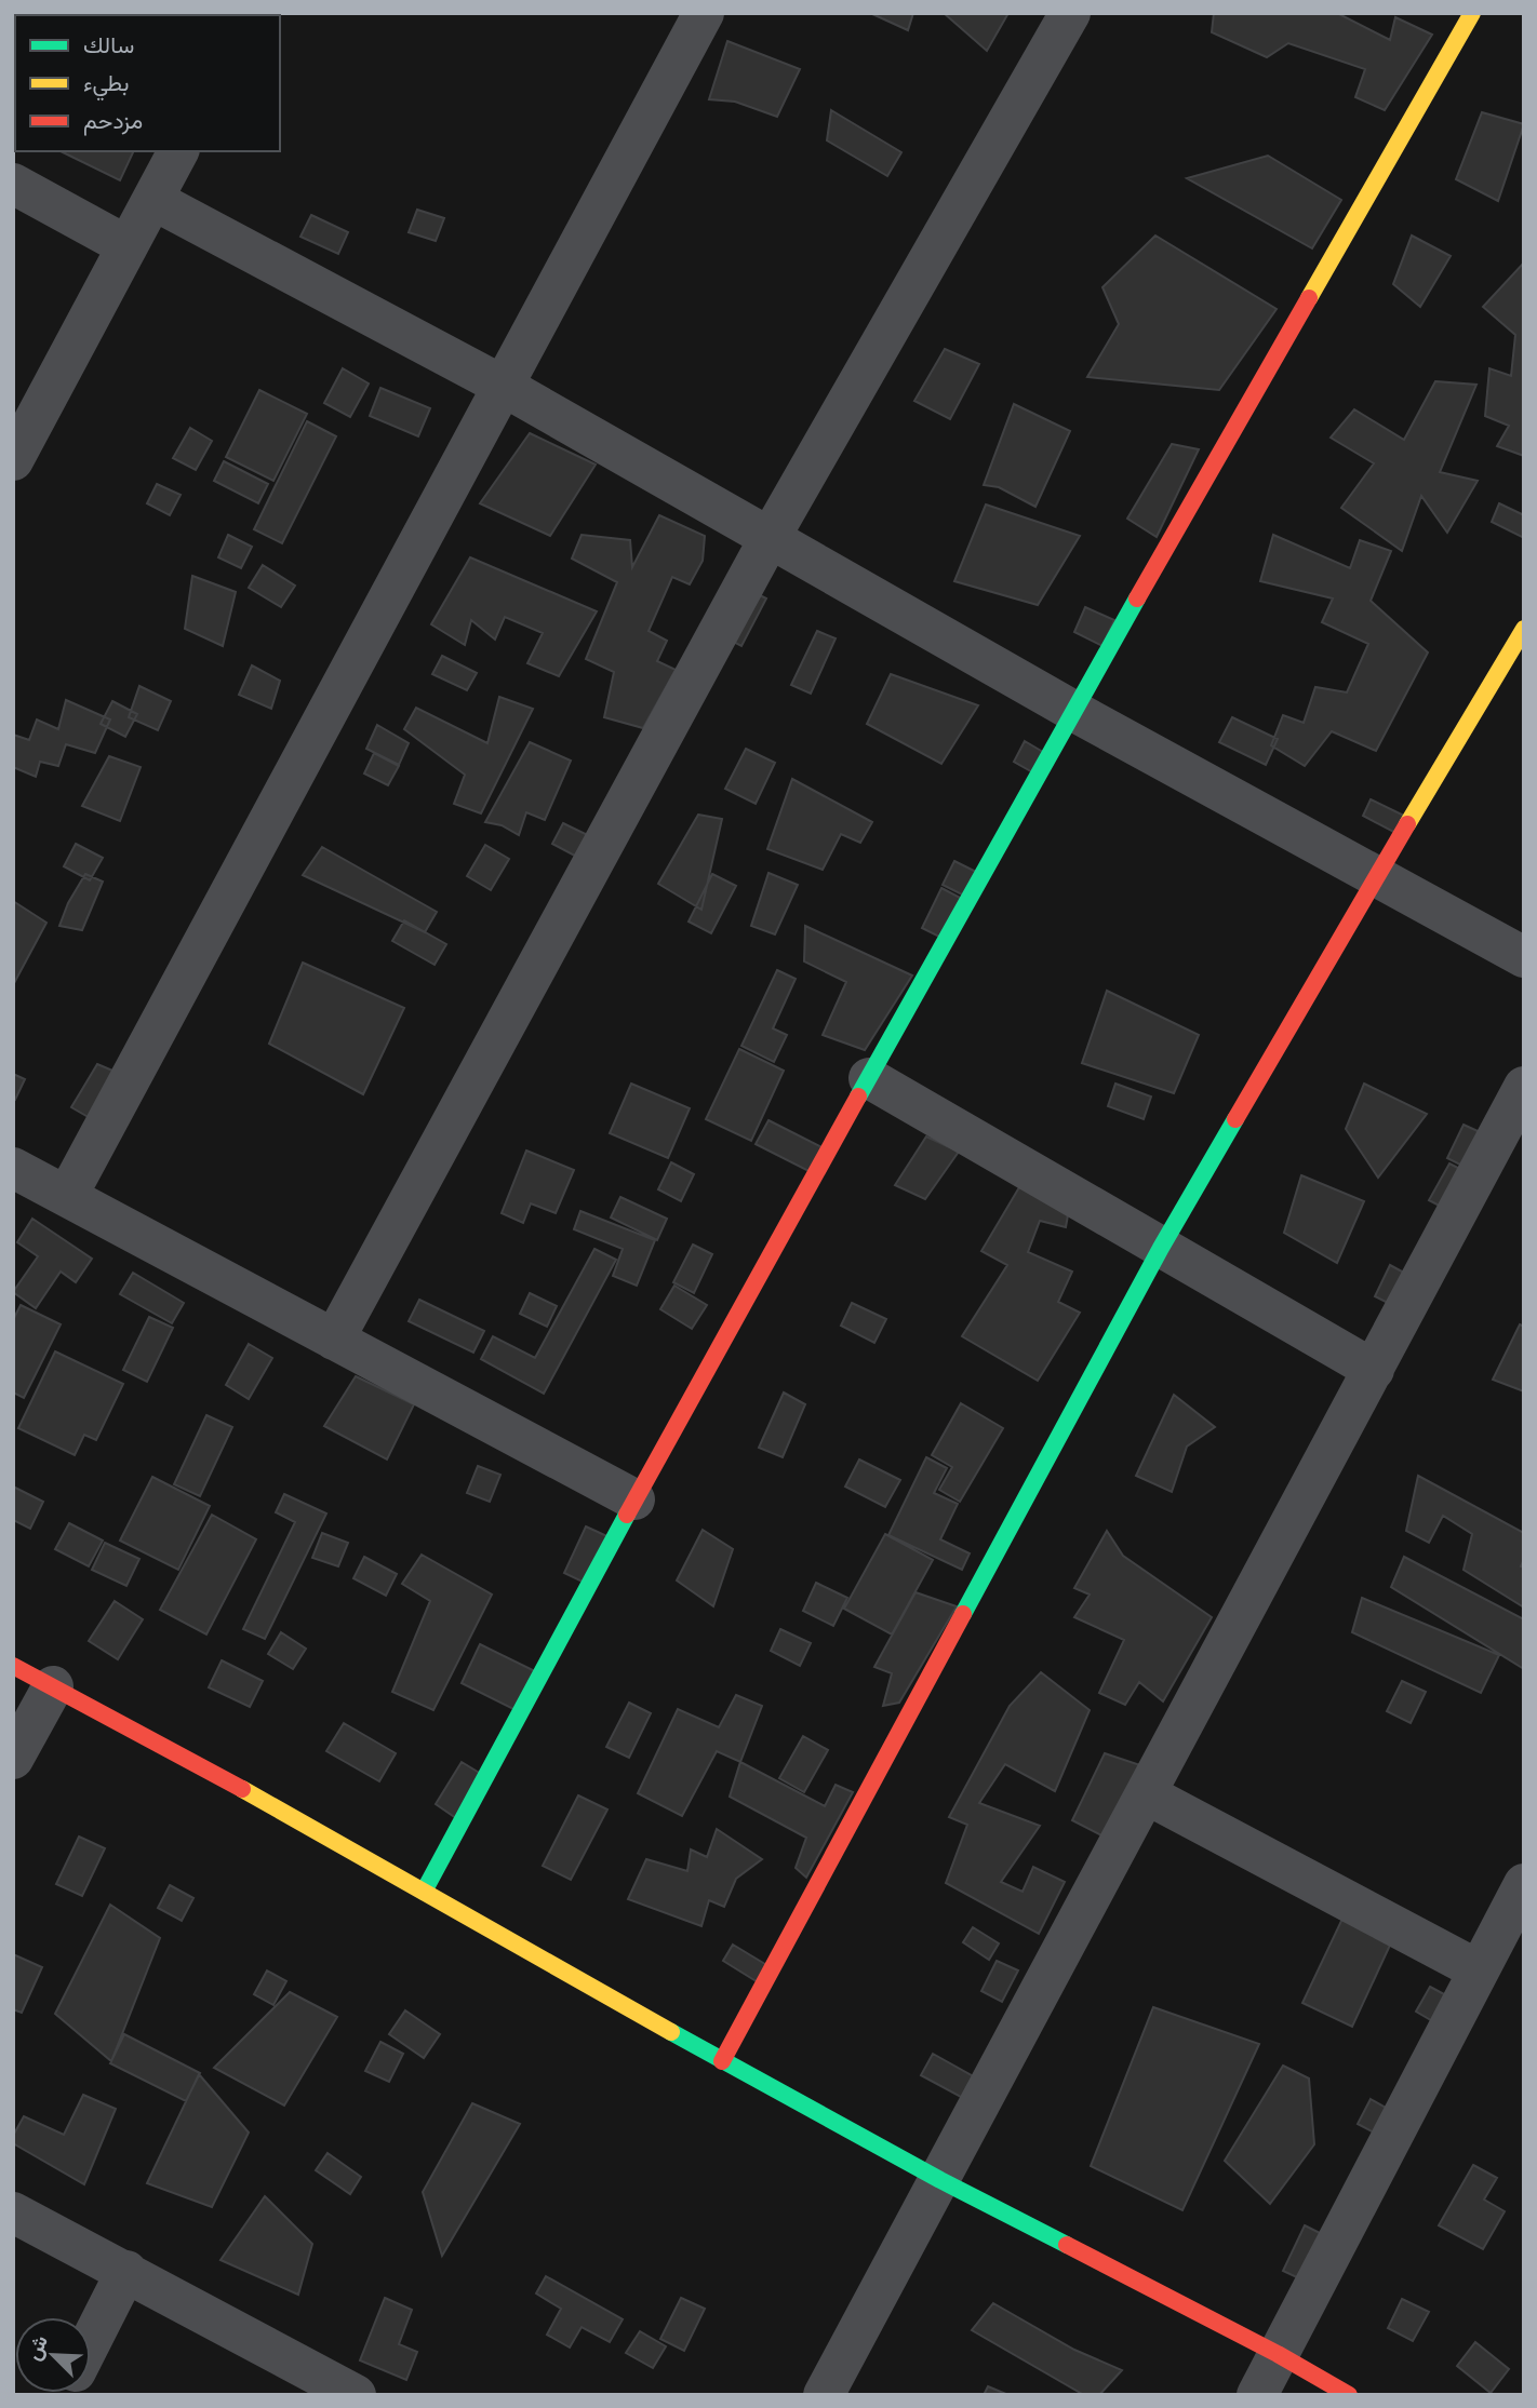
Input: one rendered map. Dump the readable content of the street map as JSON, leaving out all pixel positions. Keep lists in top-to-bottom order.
{
  "legend": ["سالك", "بطيء", "مزدحم"],
  "north": "top left"
}
